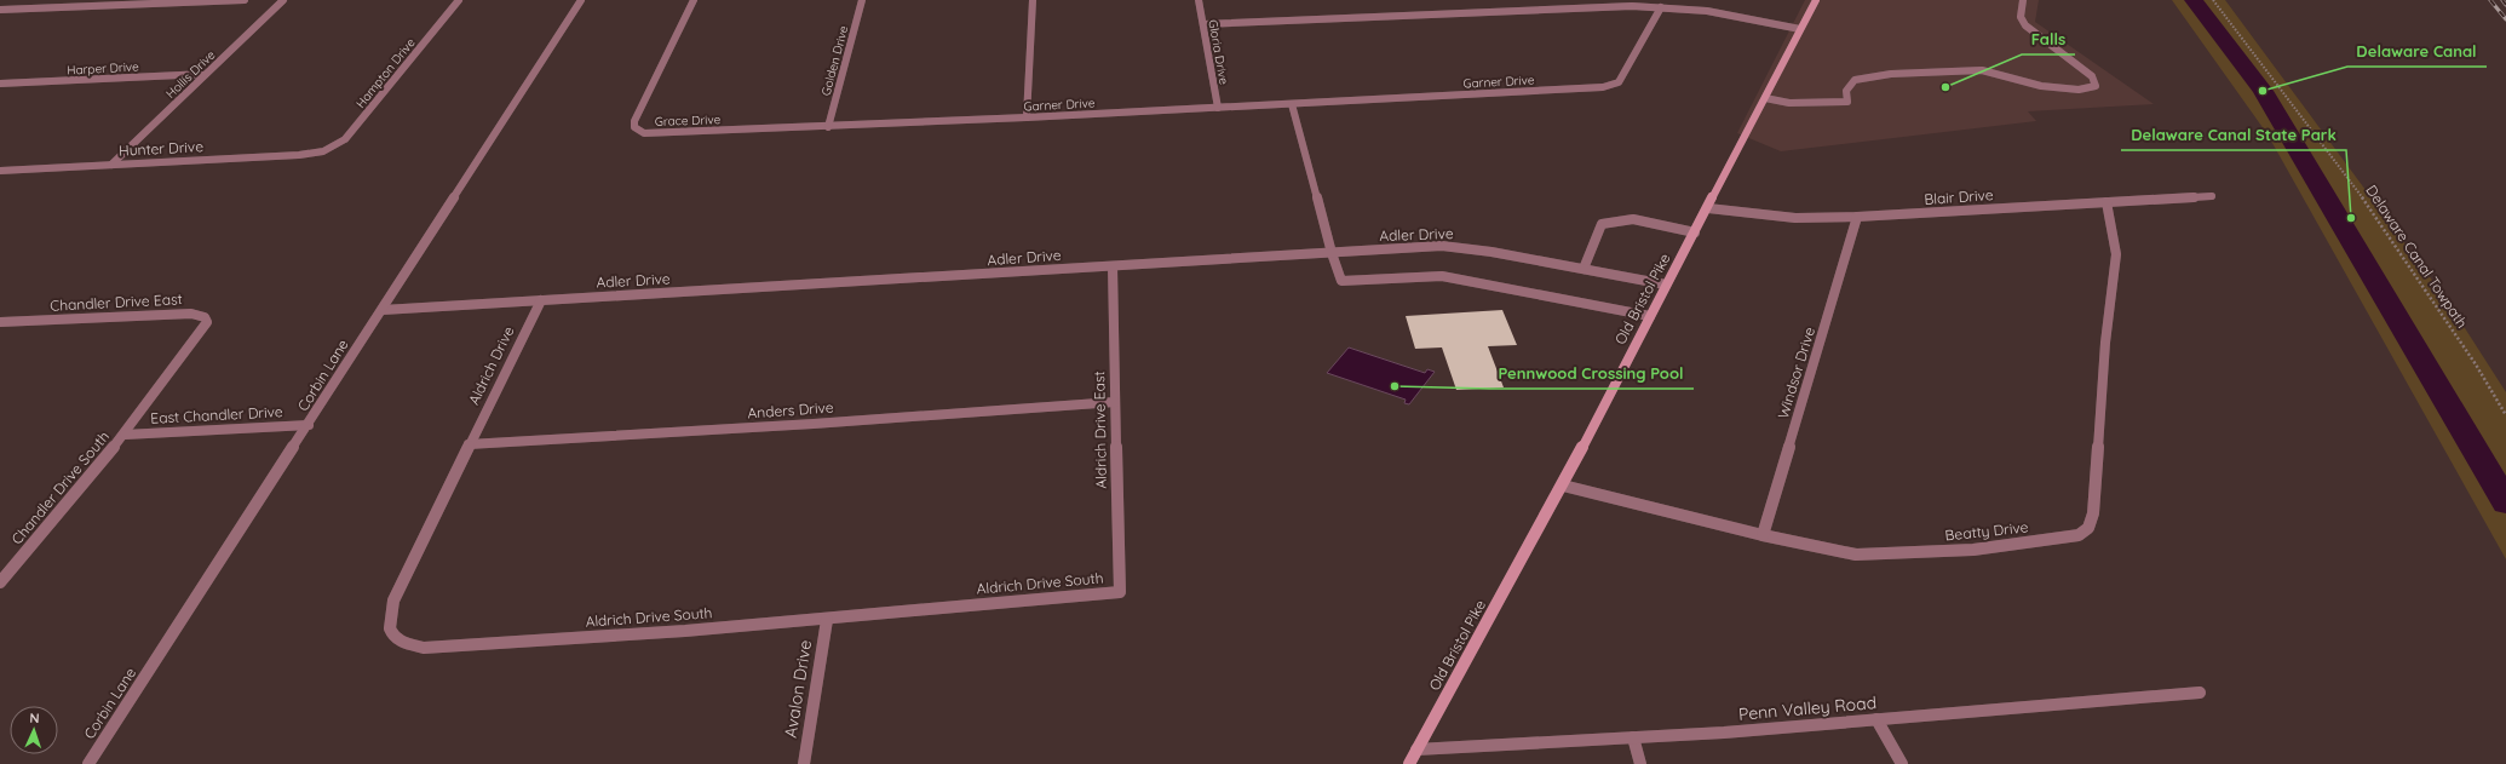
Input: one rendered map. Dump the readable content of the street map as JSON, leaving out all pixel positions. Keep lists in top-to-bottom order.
{
  "streets": {
    "main road": ["Old Bristol Pike"],
    "street": [
      "Gloria Drive",
      "Golden Drive",
      "Harper Drive",
      "Hampton Drive",
      "Hollis Drive",
      "Garner Drive",
      "Grace Drive",
      "Hunter Drive",
      "Blair Drive",
      "Adler Drive",
      "Chandler Drive East",
      "Aldrich Drive",
      "Windsor Drive",
      "Corbin Lane",
      "Anders Drive",
      "East Chandler Drive",
      "Aldrich Drive East",
      "Chandler Drive South",
      "Beatty Drive",
      "Aldrich Drive South",
      "Avalon Drive",
      "Penn Valley Road"
    ],
    "path": ["Delaware Canal Towpath"]
  },
  "crossings": [
    ["Gloria Drive", "Garner Drive"],
    ["Golden Drive", "Garner Drive"],
    ["Golden Drive", "Grace Drive"],
    ["Harper Drive", "Hollis Drive"],
    ["Hampton Drive", "Hunter Drive"],
    ["Hollis Drive", "Hunter Drive"],
    ["Garner Drive", "Grace Drive"],
    ["Blair Drive", "Old Bristol Pike"],
    ["Blair Drive", "Windsor Drive"],
    ["Blair Drive", "Beatty Drive"],
    ["Adler Drive", "Old Bristol Pike"],
    ["Adler Drive", "Aldrich Drive"],
    ["Adler Drive", "Corbin Lane"],
    ["Adler Drive", "Aldrich Drive East"],
    ["Old Bristol Pike", "Beatty Drive"],
    ["Old Bristol Pike", "Penn Valley Road"],
    ["Chandler Drive East", "East Chandler Drive"],
    ["Chandler Drive East", "Chandler Drive South"],
    ["Aldrich Drive", "Anders Drive"],
    ["Aldrich Drive", "Aldrich Drive South"],
    ["Windsor Drive", "Beatty Drive"],
    ["Corbin Lane", "East Chandler Drive"],
    ["Anders Drive", "Aldrich Drive East"],
    ["Anders Drive", "Aldrich Drive South"],
    ["East Chandler Drive", "Chandler Drive South"],
    ["Aldrich Drive East", "Aldrich Drive South"],
    ["Aldrich Drive South", "Avalon Drive"]
  ],
  "places": [
    "Falls",
    "Delaware Canal",
    "Delaware Canal State Park",
    "Pennwood Crossing Pool"
  ],
  "north": "top"
}
